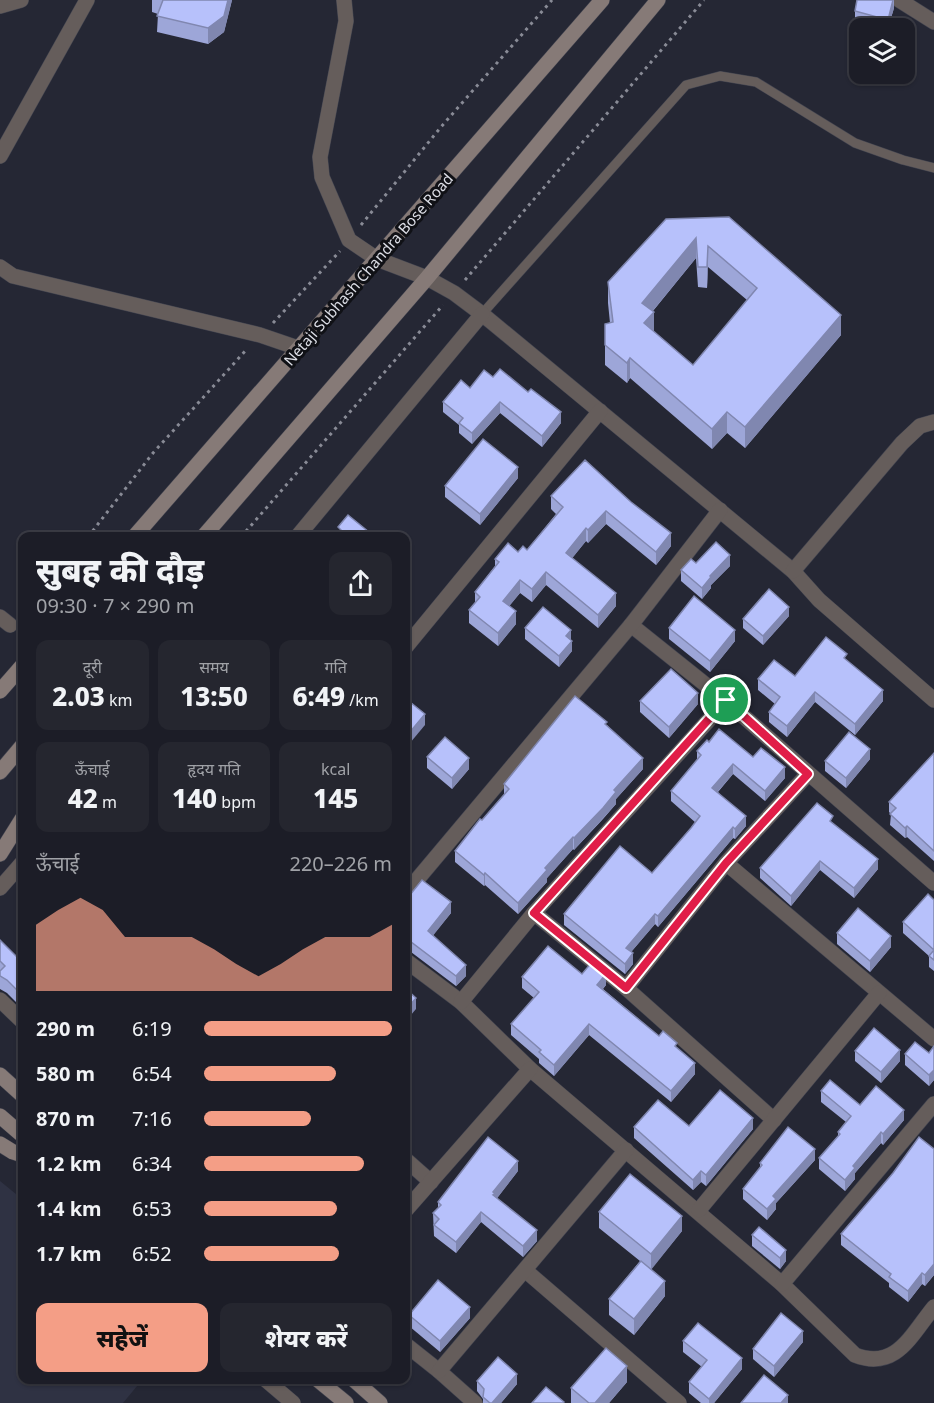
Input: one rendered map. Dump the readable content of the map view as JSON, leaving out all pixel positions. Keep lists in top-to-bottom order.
{
  "streets": {
    "main road": ["Netaji Subhash Chandra Bose Road"]
  },
  "page": {
    "heading": ["सुबह की दौड़", "09:30 · 7 × 290 m"],
    "stats": [
      ["दूरी", "2.03 km"],
      ["समय", "13:50"],
      ["गति", "6:49 /km"],
      ["ऊँचाई", "42 m"],
      ["हृदय गति", "140 bpm"],
      ["kcal", "145"]
    ],
    "chart": ["ऊँचाई", "220–226 m"],
    "list": [
      {
        "name": "290 m",
        "note": "6:19"
      },
      {
        "name": "580 m",
        "note": "6:54"
      },
      {
        "name": "870 m",
        "note": "7:16"
      },
      {
        "name": "1.2 km",
        "note": "6:34"
      },
      {
        "name": "1.4 km",
        "note": "6:53"
      },
      {
        "name": "1.7 km",
        "note": "6:52"
      }
    ],
    "buttons": ["सहेजें", "शेयर करें"]
  }
}
